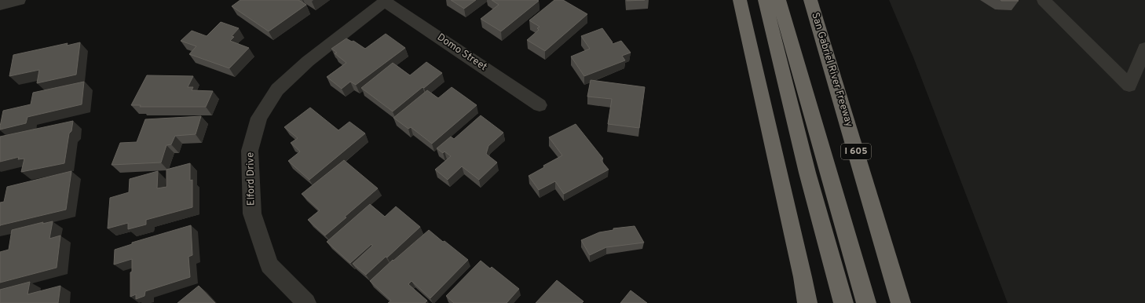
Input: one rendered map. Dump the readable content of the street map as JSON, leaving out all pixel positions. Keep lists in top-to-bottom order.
{
  "streets": {
    "highway": ["San Gabriel River Freeway", "I 605"],
    "street": ["Domo Street", "Elford Drive"]
  },
  "crossings": [
    ["Domo Street", "Elford Drive"]
  ]
}
